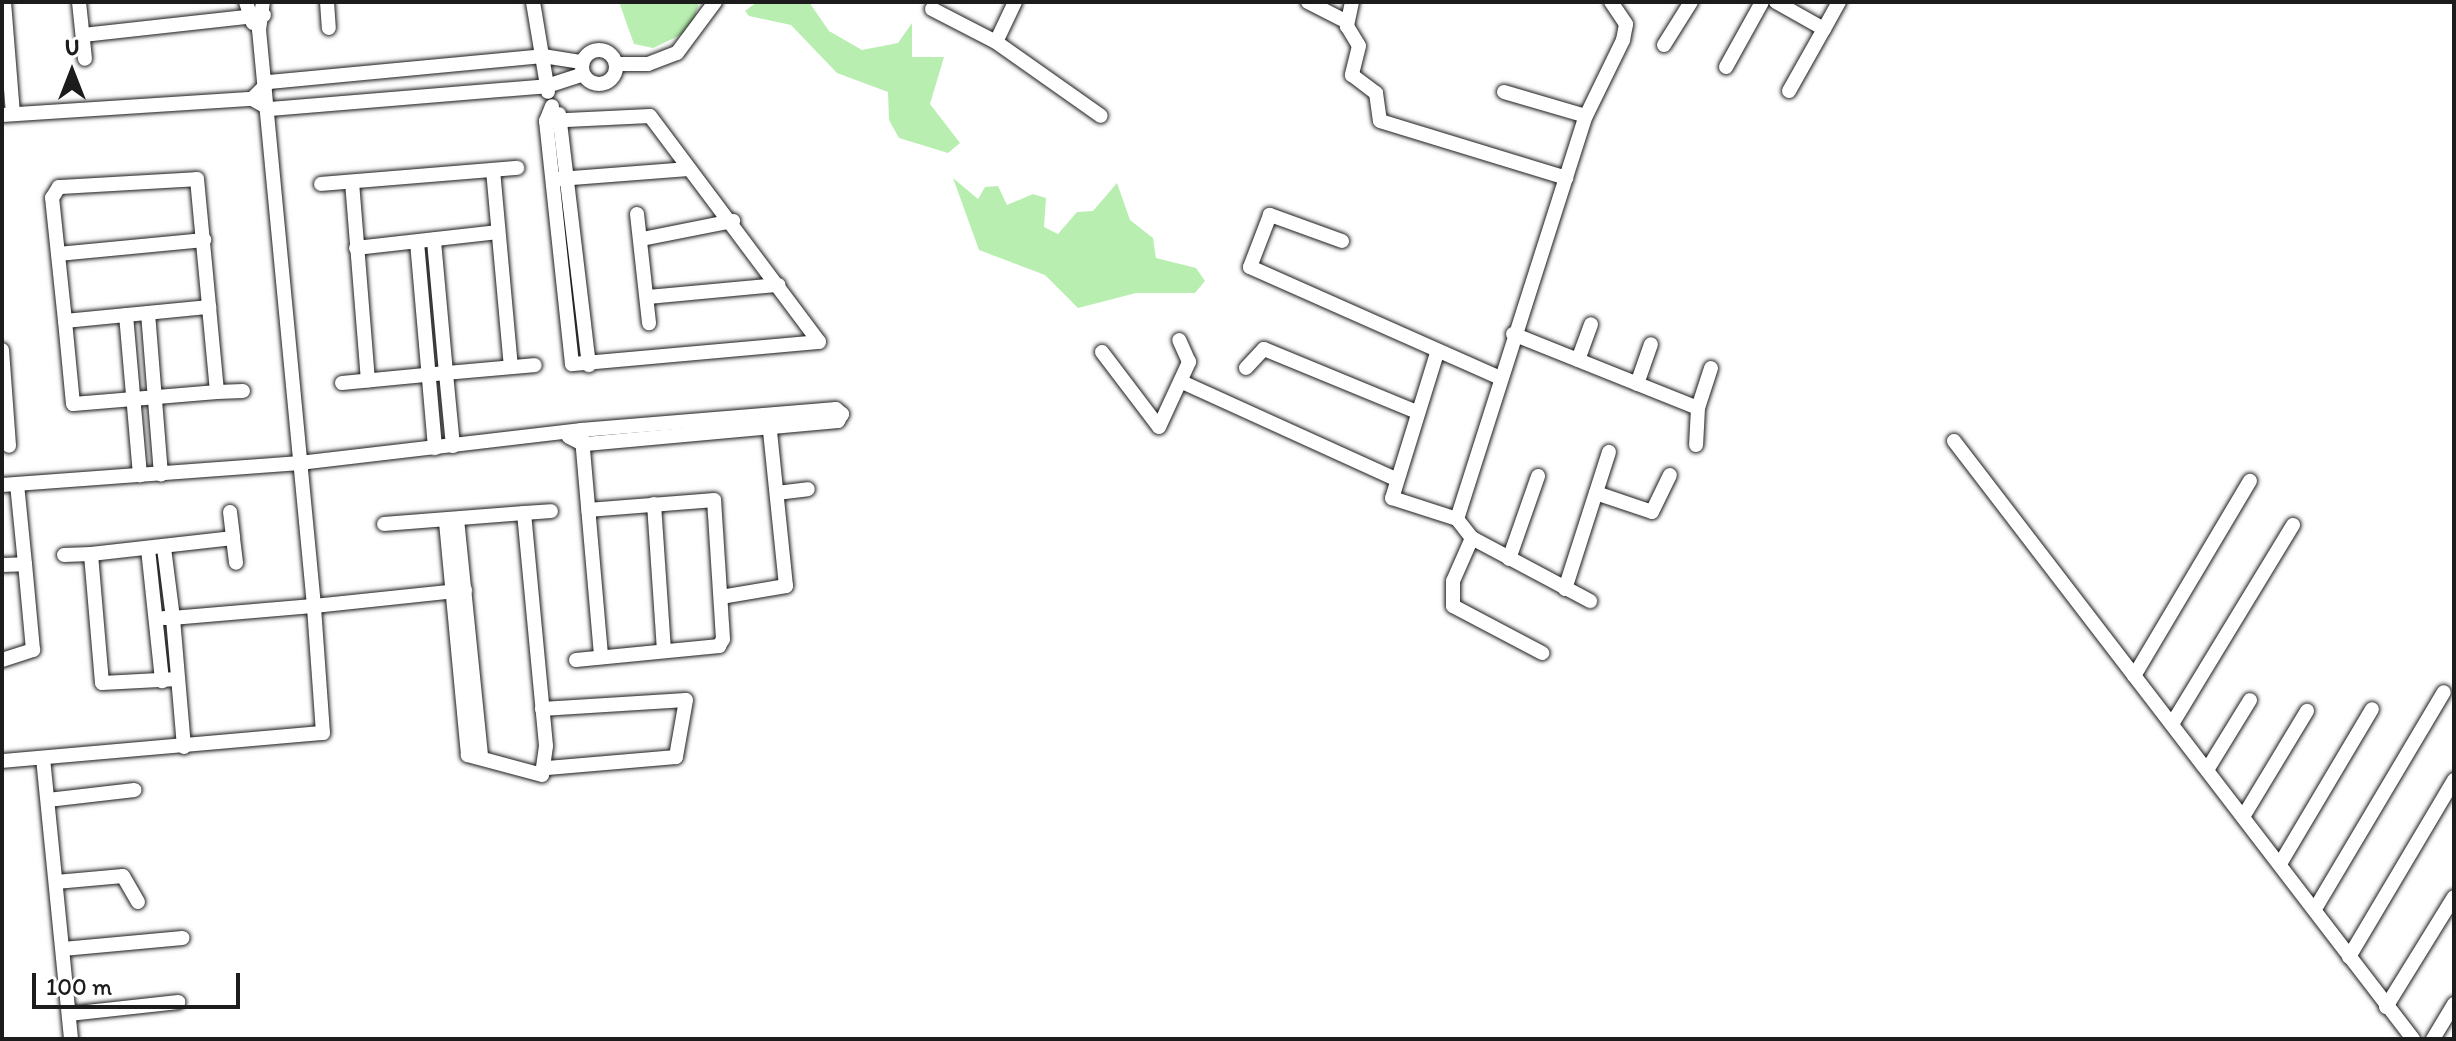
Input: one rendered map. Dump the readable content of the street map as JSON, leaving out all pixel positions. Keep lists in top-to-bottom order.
{
  "scale_bar": "100 m",
  "north": "top"
}
